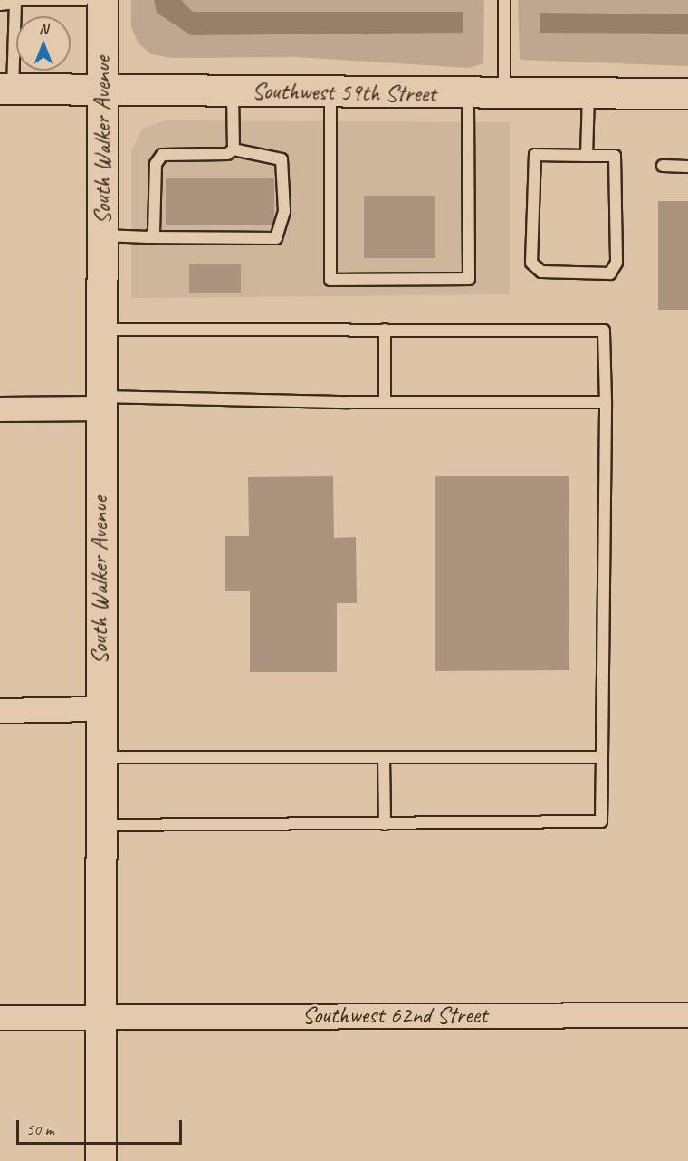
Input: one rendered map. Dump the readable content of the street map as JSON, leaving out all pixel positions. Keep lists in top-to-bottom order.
{
  "streets": {
    "main road": ["Southwest 59th Street", "South Walker Avenue"],
    "street": ["Southwest 62nd Street"]
  },
  "crossings": [
    ["Southwest 59th Street", "South Walker Avenue"],
    ["South Walker Avenue", "Southwest 62nd Street"]
  ],
  "scale_bar": "50 m",
  "north": "top"
}
